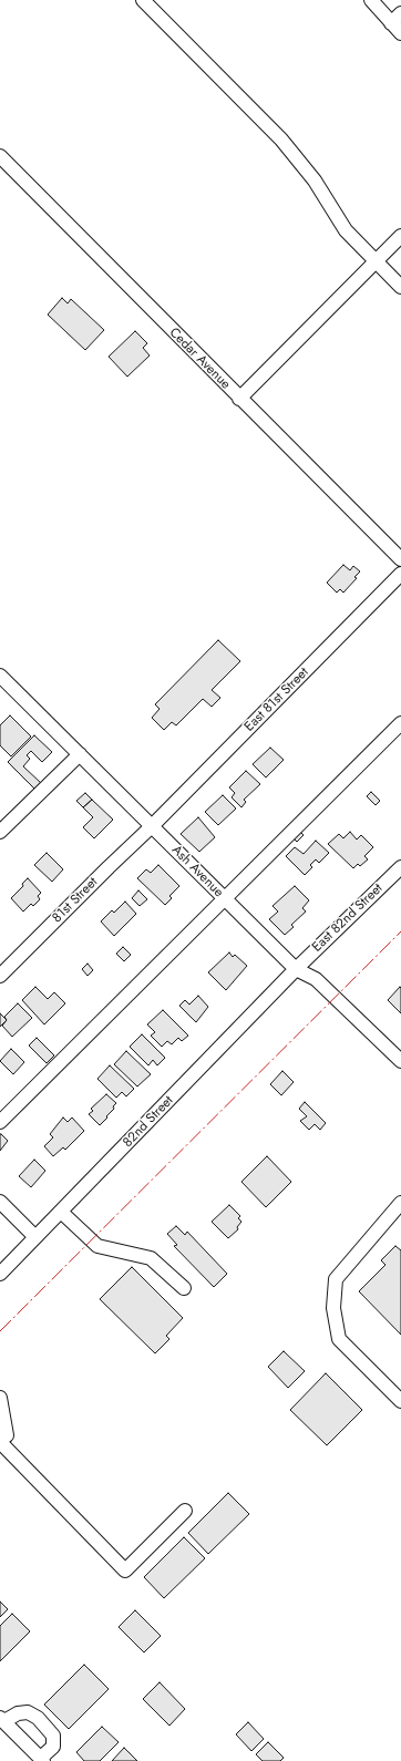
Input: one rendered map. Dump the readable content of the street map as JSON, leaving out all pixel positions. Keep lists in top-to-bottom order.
{
  "streets": {
    "street": [
      "Cedar Avenue",
      "East 81st Street",
      "Ash Avenue",
      "81st Street",
      "East 82nd Street",
      "82nd Street"
    ]
  },
  "crossings": [
    ["East 81st Street", "Ash Avenue"],
    ["East 81st Street", "81st Street"],
    ["Ash Avenue", "81st Street"],
    ["Ash Avenue", "East 82nd Street"],
    ["Ash Avenue", "82nd Street"],
    ["East 82nd Street", "82nd Street"]
  ]
}
